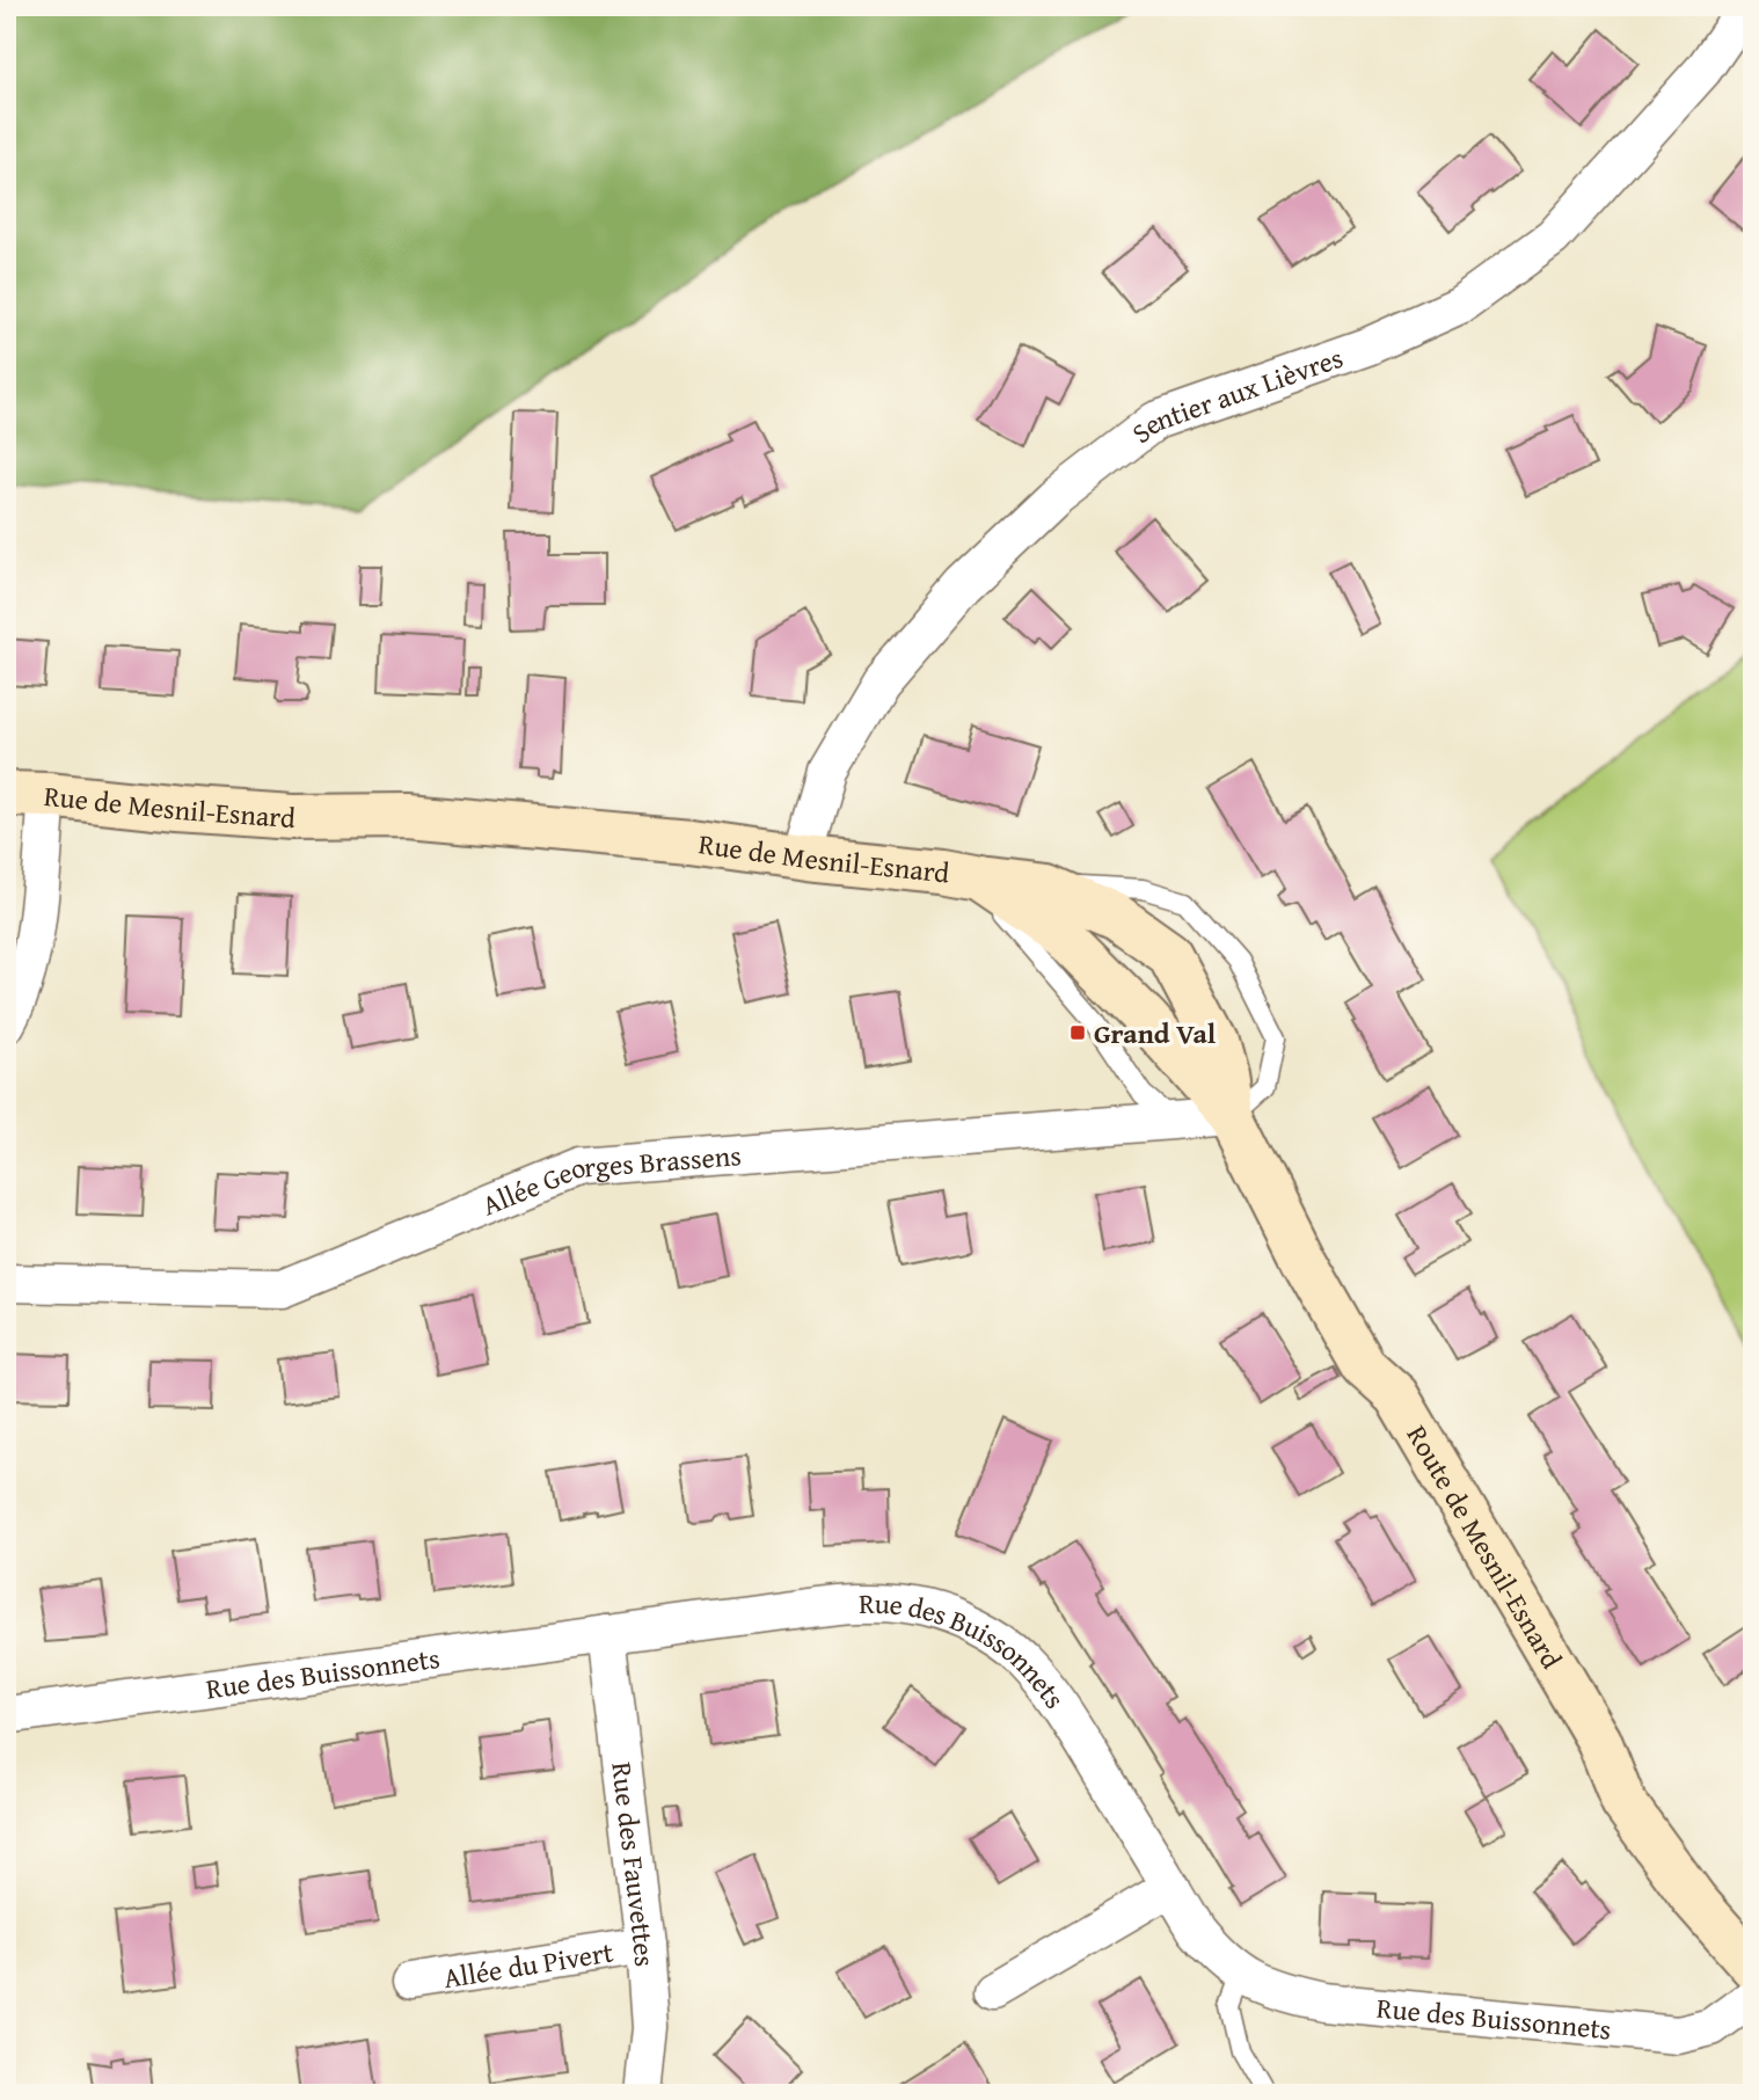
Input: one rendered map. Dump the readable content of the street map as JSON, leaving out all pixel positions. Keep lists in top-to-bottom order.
{
  "streets": {
    "street": [
      "Sentier aux Lièvres",
      "Rue de Mesnil-Esnard",
      "Allée Georges Brassens",
      "Route de Mesnil-Esnard",
      "Rue des Buissonnets",
      "Rue des Fauvettes",
      "Allée du Pivert"
    ]
  },
  "crossings": [
    ["Sentier aux Lièvres", "Rue de Mesnil-Esnard"],
    ["Rue de Mesnil-Esnard", "Allée Georges Brassens"],
    ["Rue de Mesnil-Esnard", "Route de Mesnil-Esnard"],
    ["Allée Georges Brassens", "Route de Mesnil-Esnard"],
    ["Rue des Buissonnets", "Rue des Fauvettes"],
    ["Rue des Fauvettes", "Allée du Pivert"]
  ],
  "places": {
    "transit": ["Grand Val"]
  }
}
